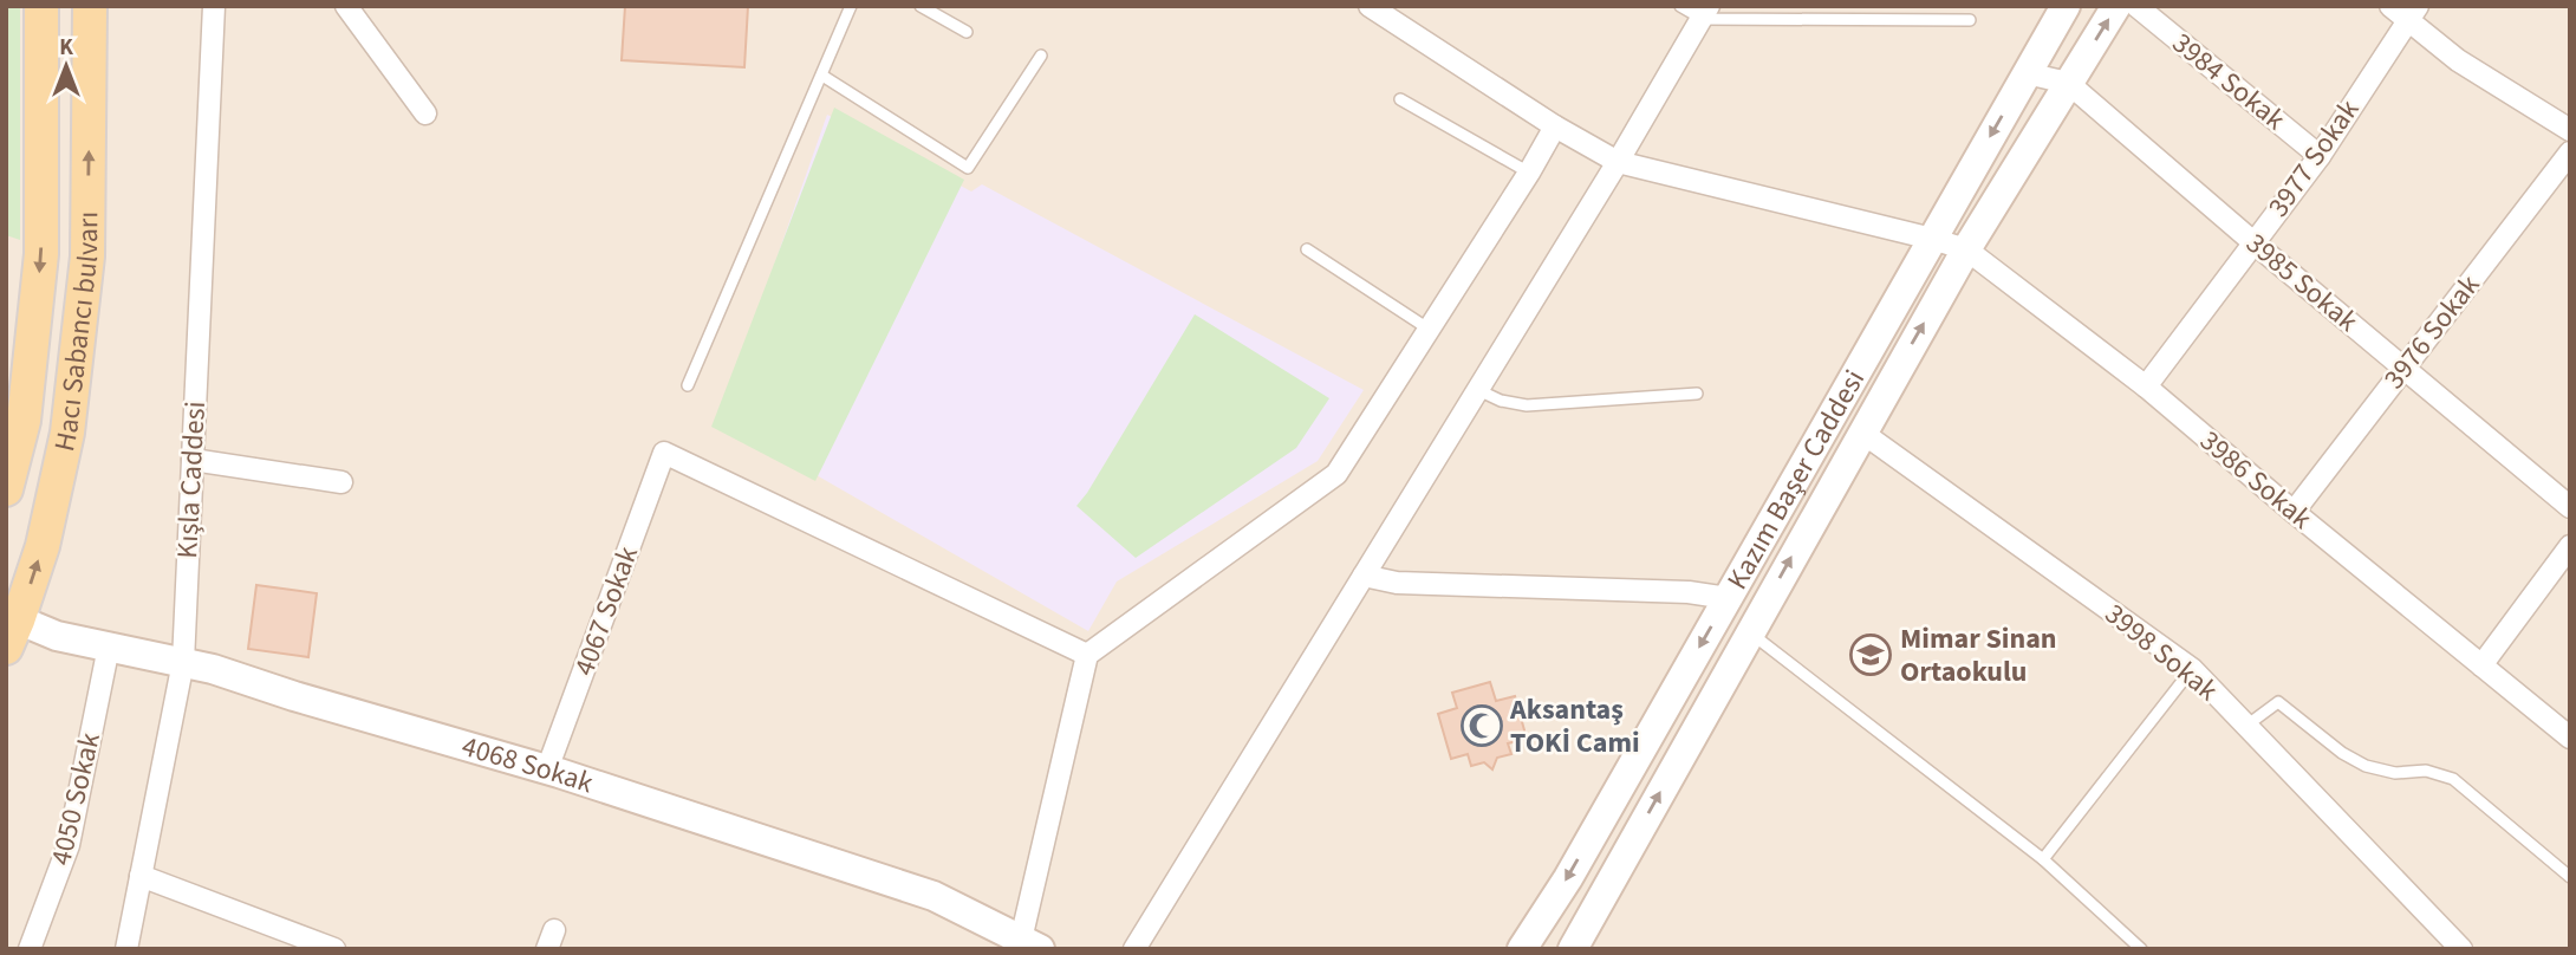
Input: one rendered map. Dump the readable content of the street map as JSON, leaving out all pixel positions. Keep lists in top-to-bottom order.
{
  "streets": {
    "main road": ["Hacı Sabancı bulvarı", "Kazım Başer Caddesi", "4068 Sokak"],
    "street": [
      "3984 Sokak",
      "3977 Sokak",
      "3985 Sokak",
      "3976 Sokak",
      "Kışla Caddesi",
      "3986 Sokak",
      "4067 Sokak",
      "3998 Sokak",
      "4050 Sokak"
    ]
  },
  "crossings": [
    ["3984 Sokak", "3977 Sokak"],
    ["3977 Sokak", "3985 Sokak"],
    ["3977 Sokak", "3986 Sokak"],
    ["3985 Sokak", "3976 Sokak"],
    ["3985 Sokak", "Kazım Başer Caddesi"],
    ["Hacı Sabancı bulvarı", "4068 Sokak"],
    ["3976 Sokak", "3986 Sokak"],
    ["Kazım Başer Caddesi", "3986 Sokak"],
    ["Kazım Başer Caddesi", "3998 Sokak"],
    ["Kışla Caddesi", "4068 Sokak"],
    ["4067 Sokak", "4068 Sokak"],
    ["4068 Sokak", "4050 Sokak"]
  ],
  "places": {
    "school or university": ["Mimar Sinan Ortaokulu"],
    "mosque": ["Aksantaş TOKİ Cami"]
  },
  "north": "top"
}
